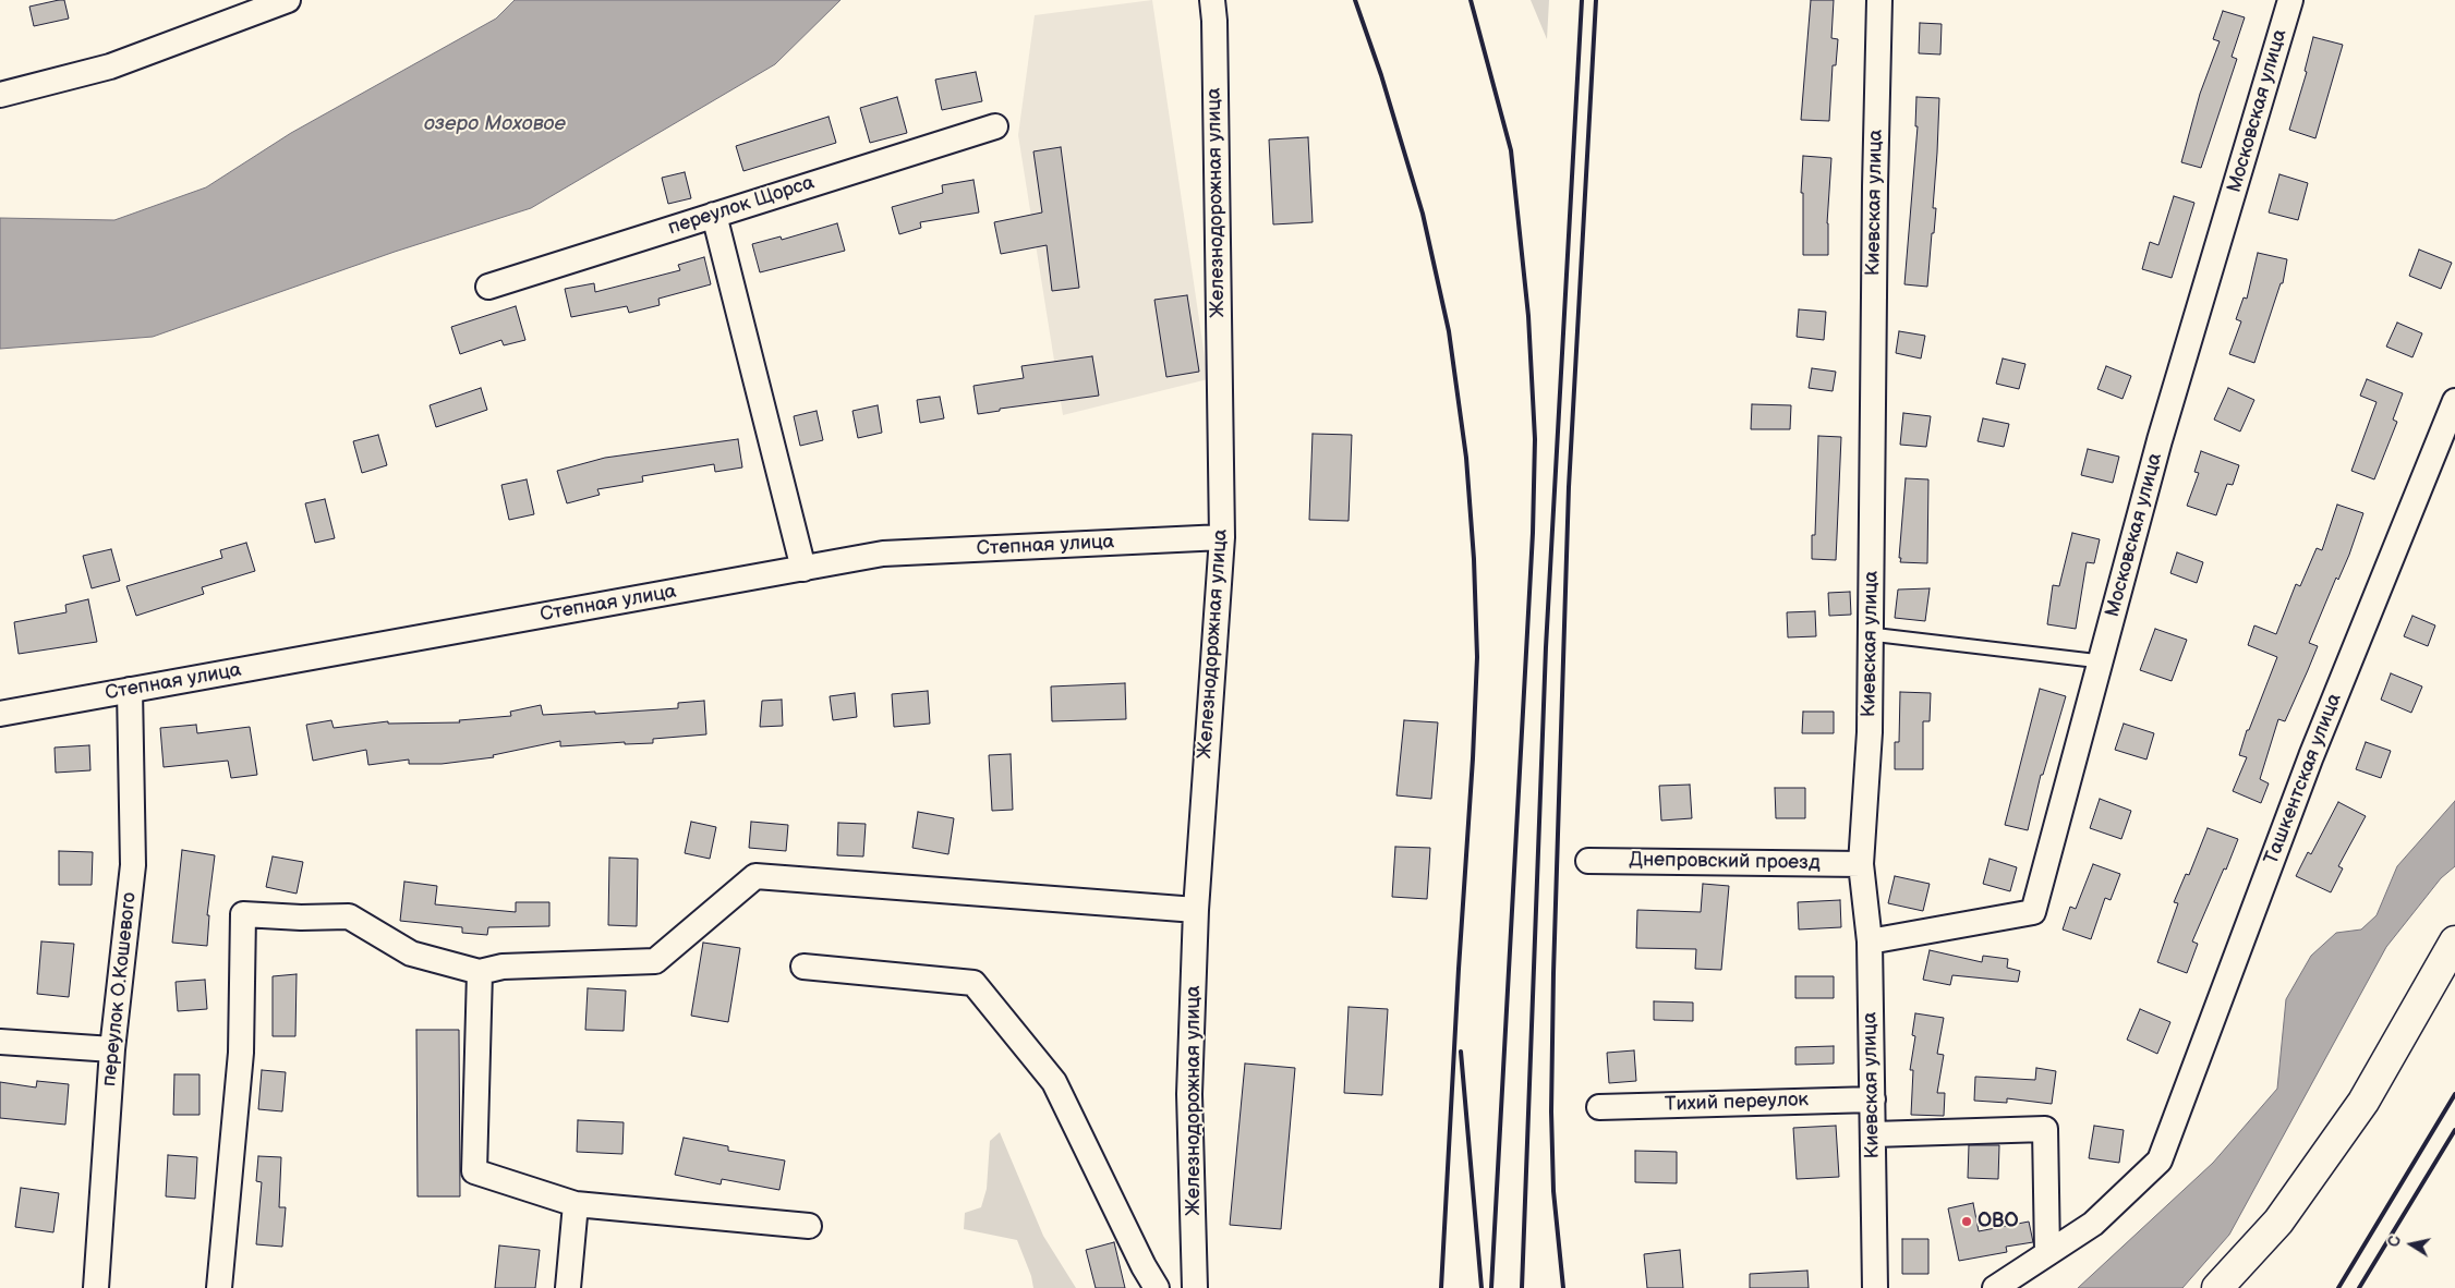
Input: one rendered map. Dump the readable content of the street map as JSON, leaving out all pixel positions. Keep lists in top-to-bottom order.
{
  "streets": {
    "street": [
      "Московская улица",
      "Железнодорожная улица",
      "Киевская улица",
      "переулок Щорса",
      "Степная улица",
      "Ташкентская улица",
      "Днепровский проезд",
      "переулок О.Кошевого",
      "Тихий переулок"
    ]
  },
  "crossings": [
    ["Московская улица", "Киевская улица"],
    ["Железнодорожная улица", "Степная улица"],
    ["Киевская улица", "Днепровский проезд"],
    ["Киевская улица", "Тихий переулок"],
    ["Степная улица", "переулок О.Кошевого"]
  ],
  "water": ["озеро Моховое"],
  "places": ["ОВО"],
  "north": "left"
}
